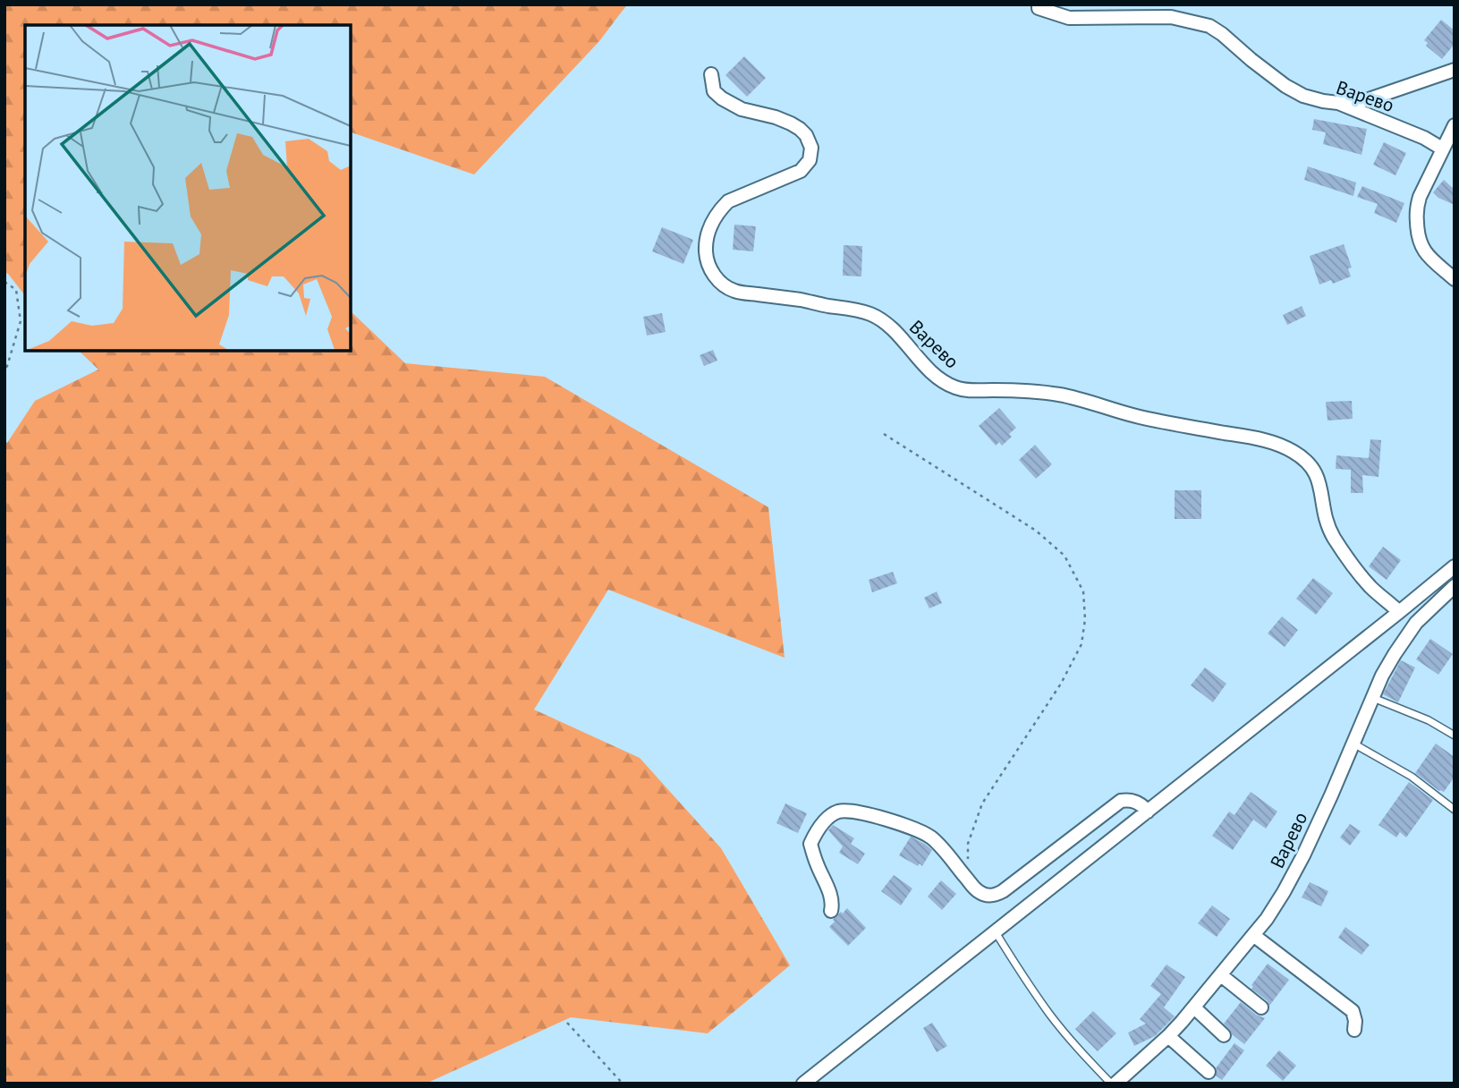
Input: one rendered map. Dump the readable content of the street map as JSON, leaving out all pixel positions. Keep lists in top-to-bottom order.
{
  "streets": {
    "street": ["Варево"]
  }
}
